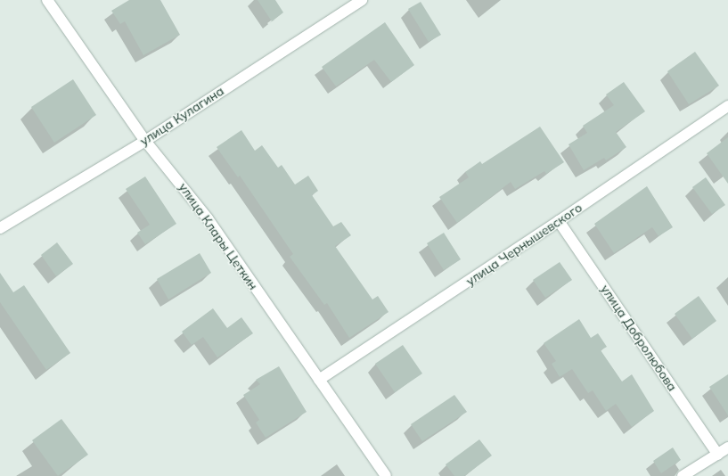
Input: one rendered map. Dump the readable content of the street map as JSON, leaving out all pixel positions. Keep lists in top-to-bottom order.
{
  "streets": {
    "street": [
      "улица Кулагина",
      "улица Клары Цеткин",
      "улица Чернышевского",
      "улица Добролюбова"
    ]
  },
  "crossings": [
    ["улица Кулагина", "улица Клары Цеткин"],
    ["улица Клары Цеткин", "улица Чернышевского"],
    ["улица Чернышевского", "улица Добролюбова"]
  ]
}
